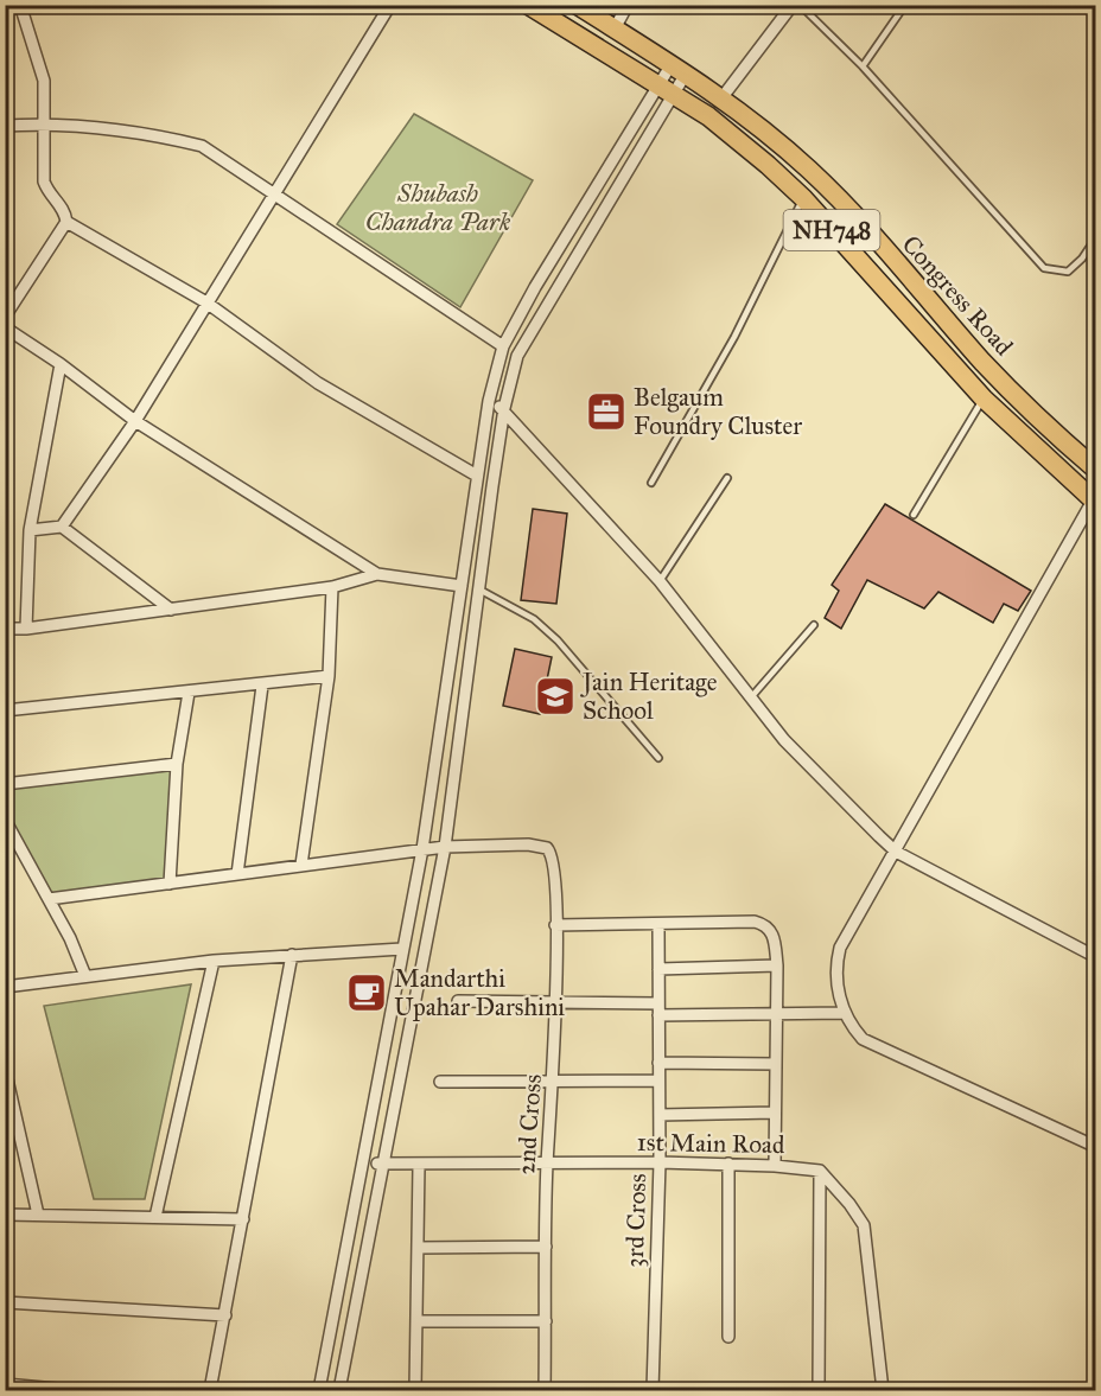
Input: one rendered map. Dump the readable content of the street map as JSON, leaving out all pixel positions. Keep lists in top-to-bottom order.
{
  "streets": {
    "highway": ["NH748", "Congress Road"],
    "street": ["2nd Cross", "1st Main Road", "3rd Cross"]
  },
  "crossings": [
    ["2nd Cross", "1st Main Road"],
    ["1st Main Road", "3rd Cross"]
  ],
  "parks": ["Shubash Chandra Park"],
  "places": {
    "office": ["Belgaum Foundry Cluster"],
    "school or university": ["Jain Heritage School"],
    "cafe": ["Mandarthi Upahar Darshini"]
  }
}
